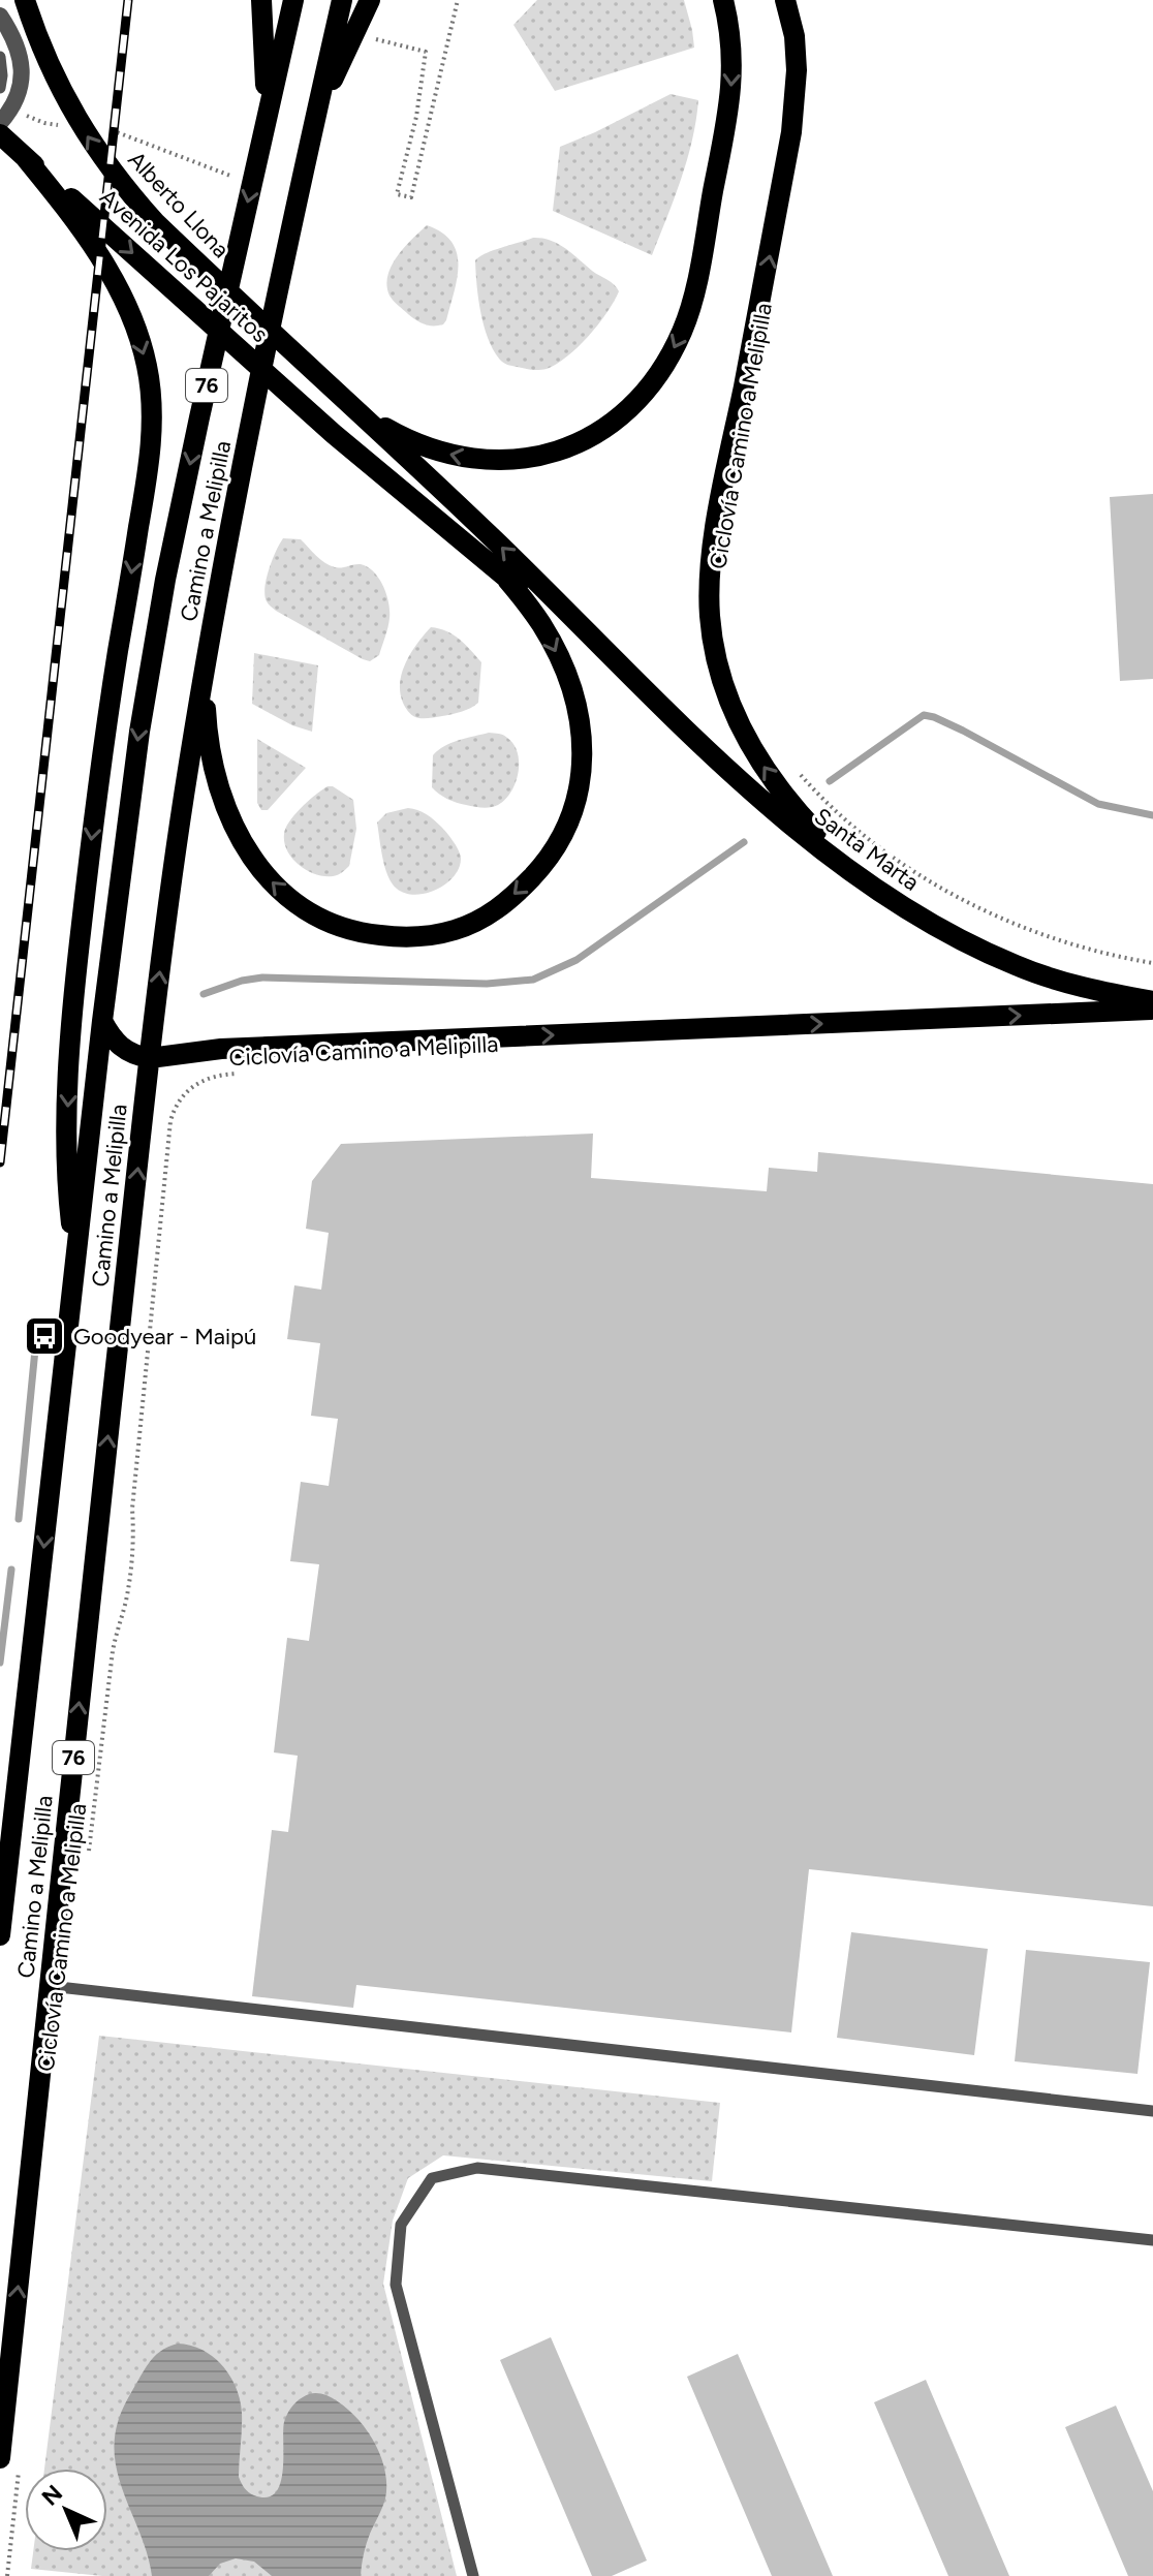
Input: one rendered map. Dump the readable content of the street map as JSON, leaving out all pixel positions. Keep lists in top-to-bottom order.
{
  "streets": {
    "main road": [
      "Alberto Llona",
      "Avenida Los Pajaritos",
      "76",
      "Camino a Melipilla",
      "Santa Marta"
    ],
    "path": ["Ciclovía Camino a Melipilla"]
  },
  "crossings": [
    ["Alberto Llona", "Santa Marta"],
    ["Avenida Los Pajaritos", "Santa Marta"]
  ],
  "one_way": ["Alberto Llona", "Avenida Los Pajaritos"],
  "places": {
    "bus stop": ["Goodyear - Maipú"]
  },
  "north": "top left"
}
